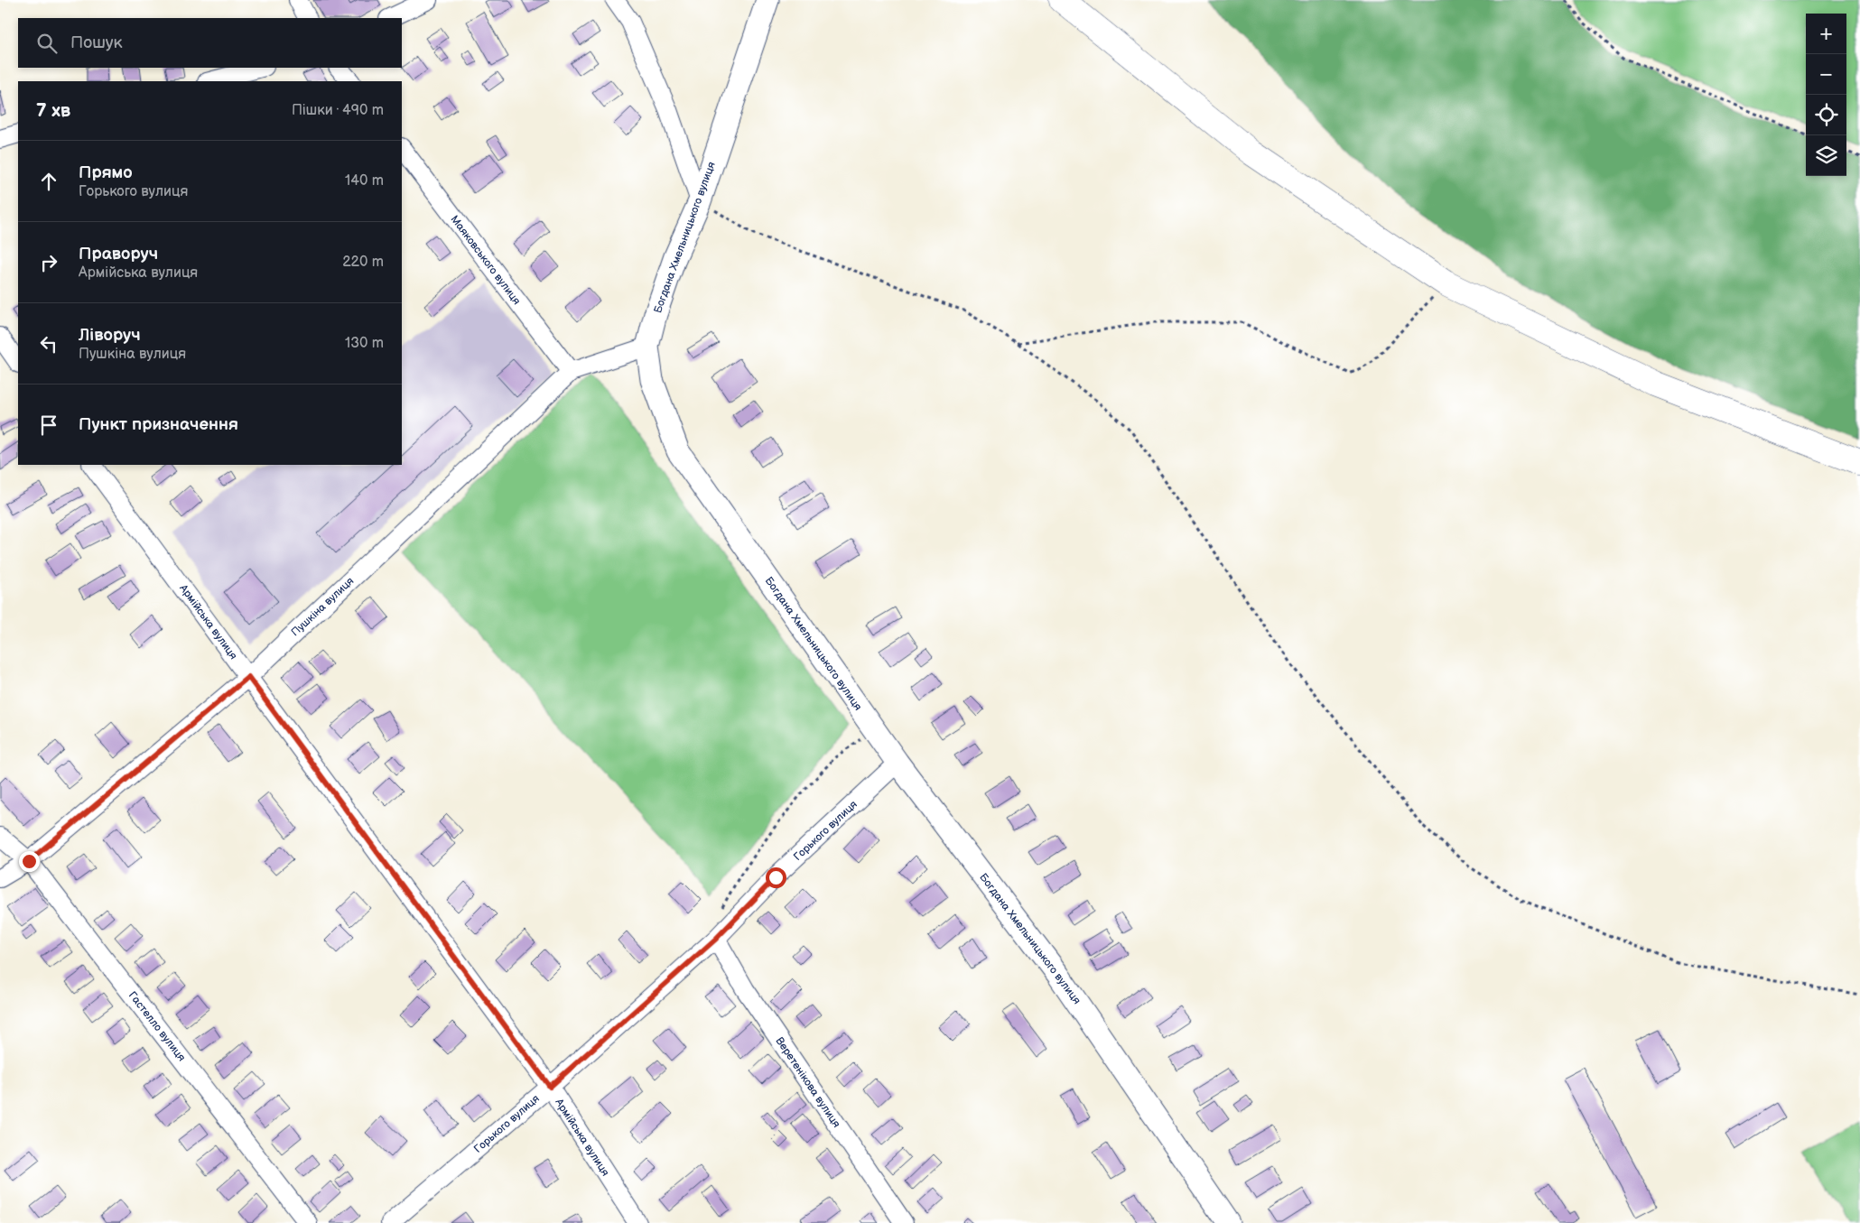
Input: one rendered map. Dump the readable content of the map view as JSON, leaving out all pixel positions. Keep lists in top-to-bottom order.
{
  "streets": {
    "street": [
      "Богдана Хмельницького вулиця",
      "Маяковського вулиця",
      "Пушкіна вулиця",
      "Армійська вулиця",
      "Горького вулиця",
      "Гастелло вулиця",
      "Веретенікова вулиця"
    ]
  },
  "crossings": [
    ["Богдана Хмельницького вулиця", "Пушкіна вулиця"],
    ["Богдана Хмельницького вулиця", "Горького вулиця"],
    ["Маяковського вулиця", "Пушкіна вулиця"],
    ["Пушкіна вулиця", "Армійська вулиця"],
    ["Пушкіна вулиця", "Гастелло вулиця"],
    ["Армійська вулиця", "Горького вулиця"],
    ["Горького вулиця", "Веретенікова вулиця"]
  ],
  "page": {
    "map_buttons": ["+", "−"],
    "search": "Пошук",
    "heading": ["7 хв", "Пішки · 490 m"],
    "list": [
      ["Прямо", "Горького вулиця", "140 m"],
      ["Праворуч", "Армійська вулиця", "220 m"],
      ["Ліворуч", "Пушкіна вулиця", "130 m"],
      "Пункт призначення"
    ]
  }
}
